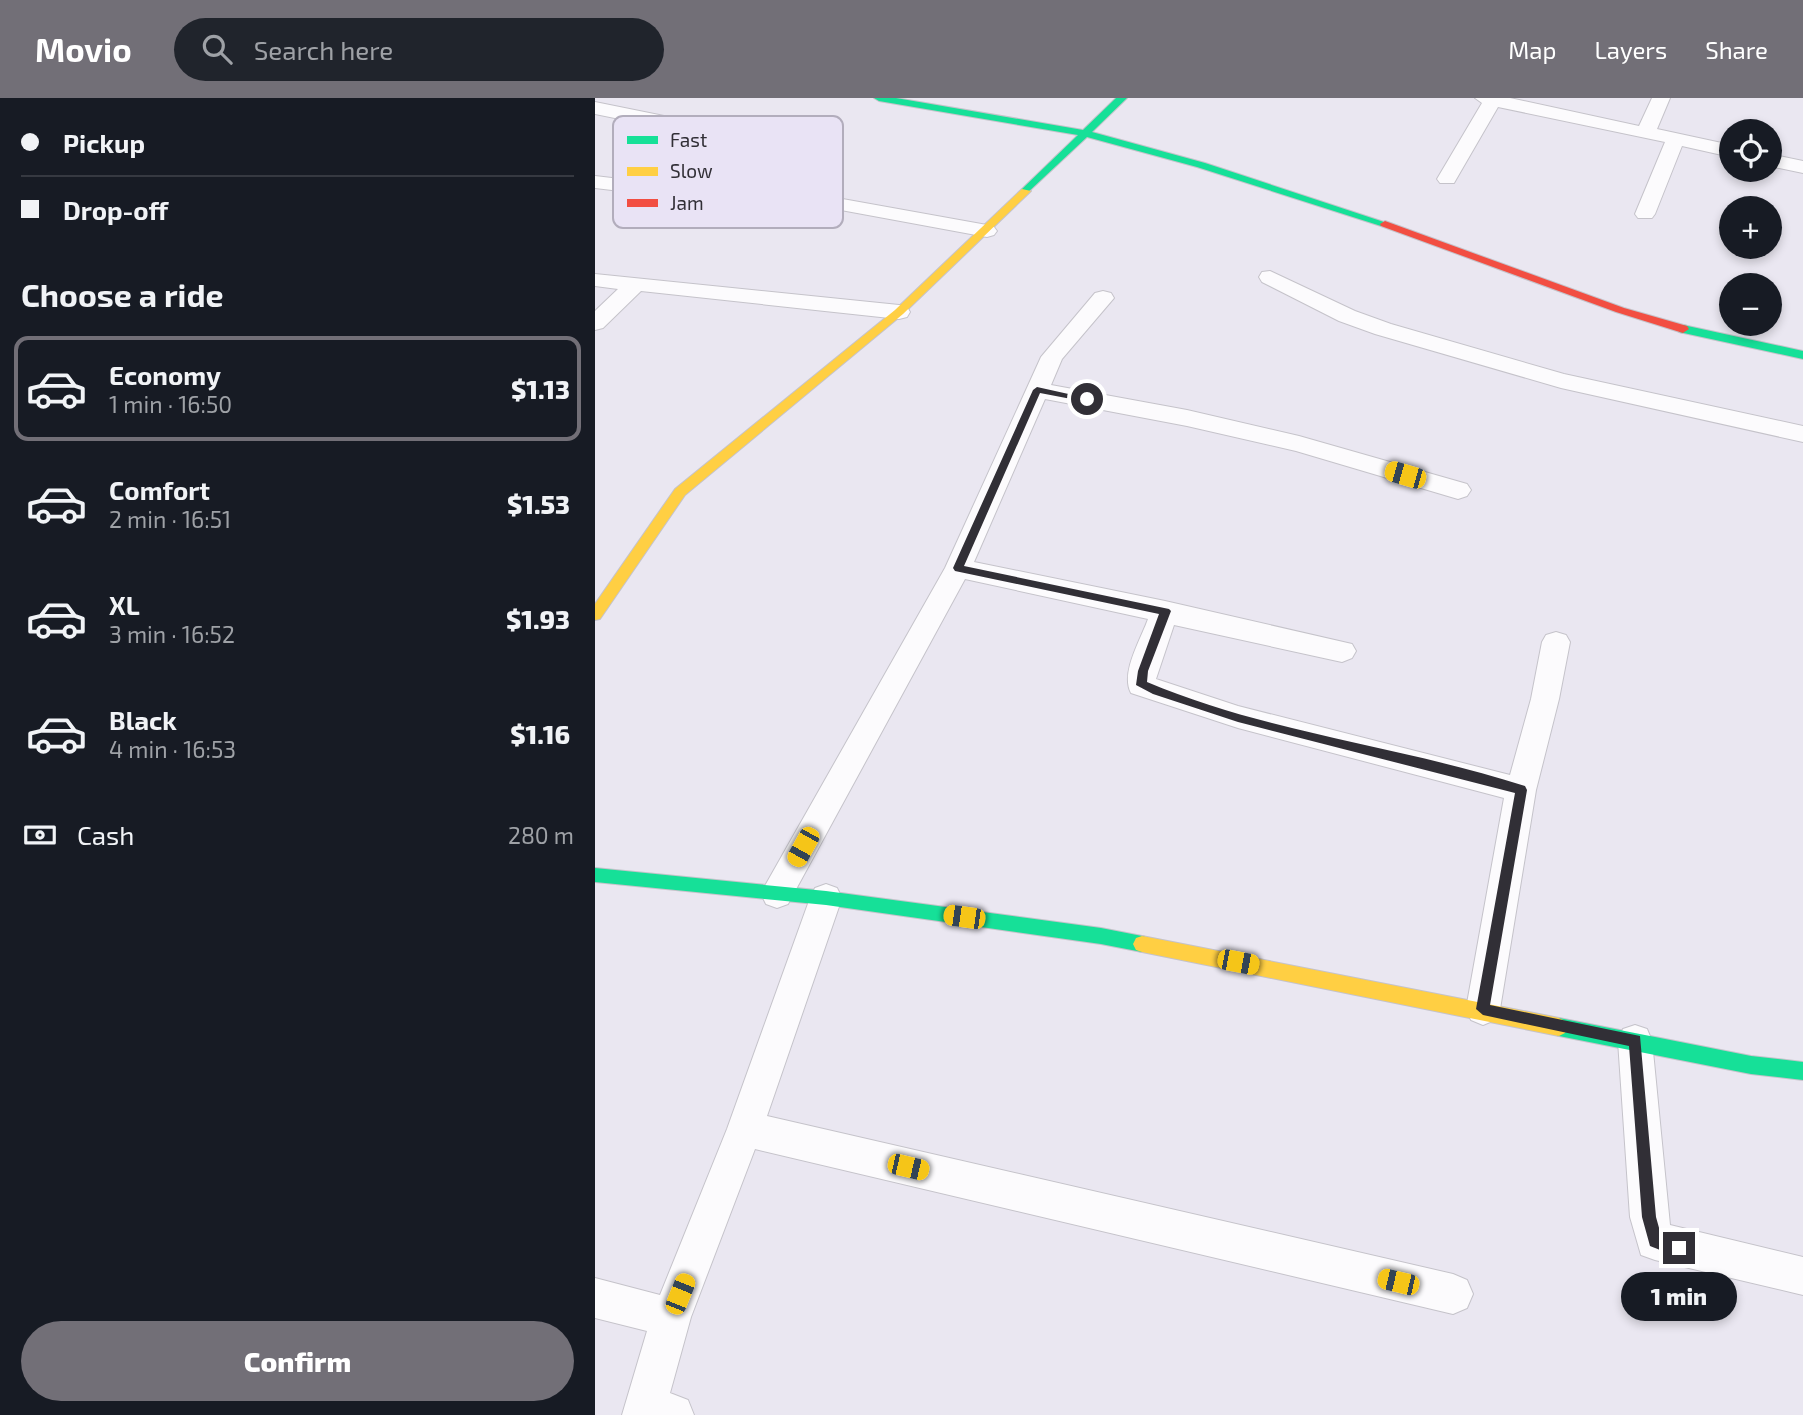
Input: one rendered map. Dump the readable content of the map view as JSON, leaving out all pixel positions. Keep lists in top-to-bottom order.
{
  "legend": ["Fast", "Slow", "Jam"],
  "page": {
    "header": "Movio",
    "search": "Search here",
    "nav": ["Map", "Layers", "Share"],
    "banner": ["Pickup", "Drop-off"],
    "map_buttons": ["+", "−"],
    "heading": "Choose a ride",
    "list": [
      {
        "name": "Economy",
        "note": "1 min · 16:50",
        "value": "$1.13"
      },
      {
        "name": "Comfort",
        "note": "2 min · 16:51",
        "value": "$1.53"
      },
      {
        "name": "XL",
        "note": "3 min · 16:52",
        "value": "$1.93"
      },
      {
        "name": "Black",
        "note": "4 min · 16:53",
        "value": "$1.16"
      }
    ],
    "pay": ["Cash", "280 m"],
    "bubble": "1 min",
    "buttons": "Confirm"
  }
}
